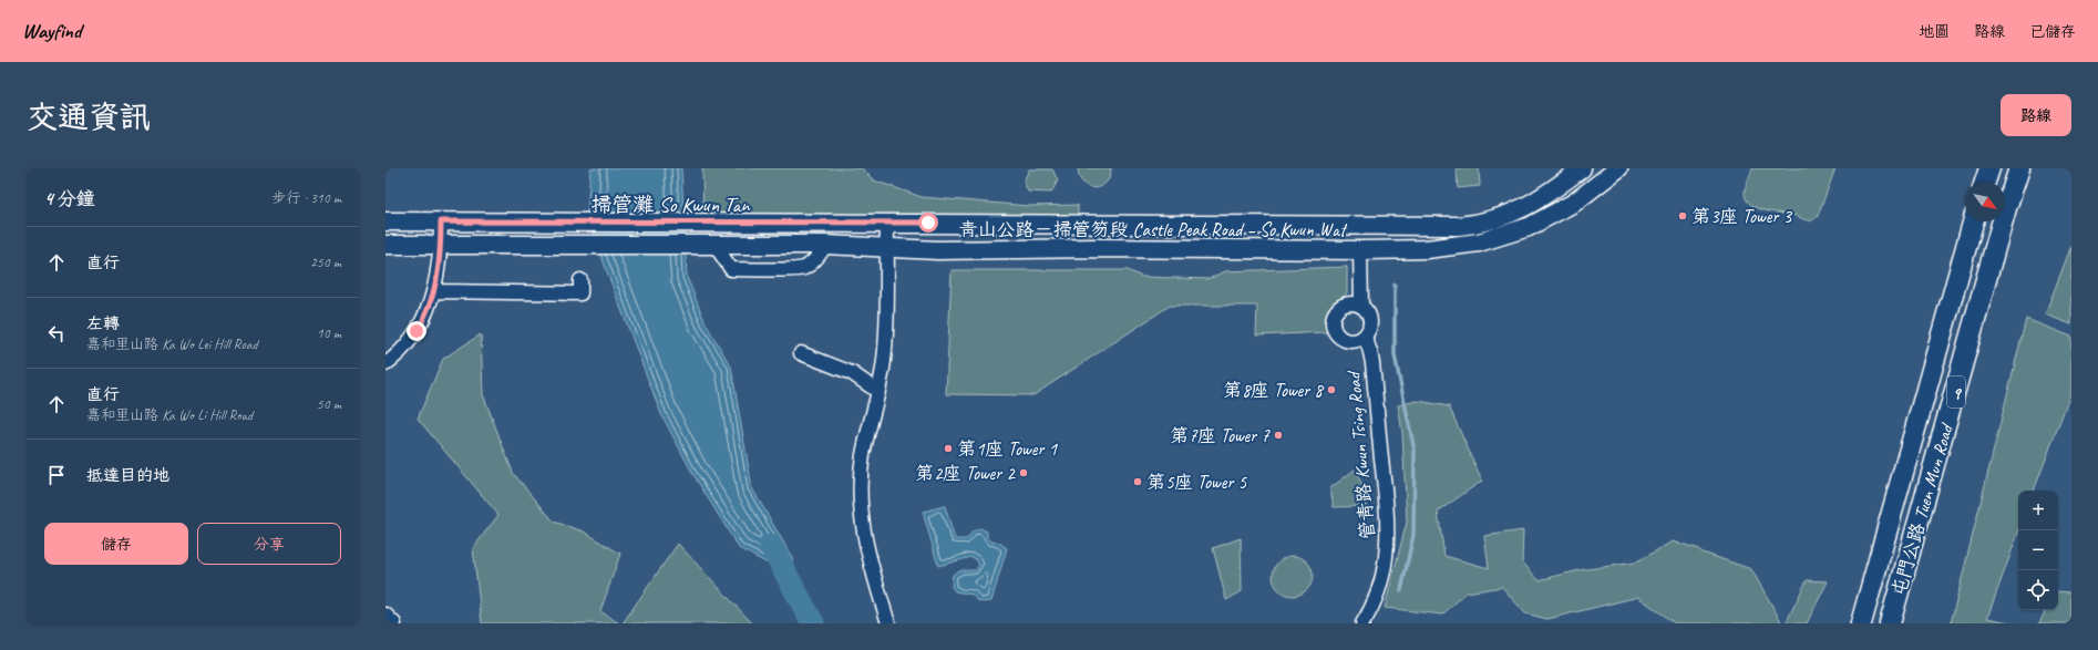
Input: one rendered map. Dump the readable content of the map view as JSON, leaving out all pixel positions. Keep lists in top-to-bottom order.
{
  "streets": {
    "highway": ["9", "屯門公路 Tuen Mun Road"],
    "main road": ["青山公路－掃管笏段 Castle Peak Road – So Kwun Wat"],
    "street": ["管青路 Kwun Tsing Road"]
  },
  "districts": ["掃管灘 So Kwun Tan"],
  "places": [
    "第3座 Tower 3",
    "第8座 Tower 8",
    "第7座 Tower 7",
    "第1座 Tower 1",
    "第2座 Tower 2",
    "第5座 Tower 5"
  ],
  "north": "bottom right",
  "page": {
    "header": "Wayfind",
    "nav": ["地圖", "路線", "已儲存"],
    "buttons": [
      "路線",
      ["儲存", "分享"]
    ],
    "title": "交通資訊",
    "heading": ["4 分鐘", "步行 · 310 m"],
    "list": [
      ["直行", "250 m"],
      ["左轉", "嘉和里山路 Ka Wo Lei Hill Road", "10 m"],
      ["直行", "嘉和里山路 Ka Wo Li Hill Road", "50 m"],
      "抵達目的地"
    ],
    "map_buttons": ["+", "−"]
  }
}
